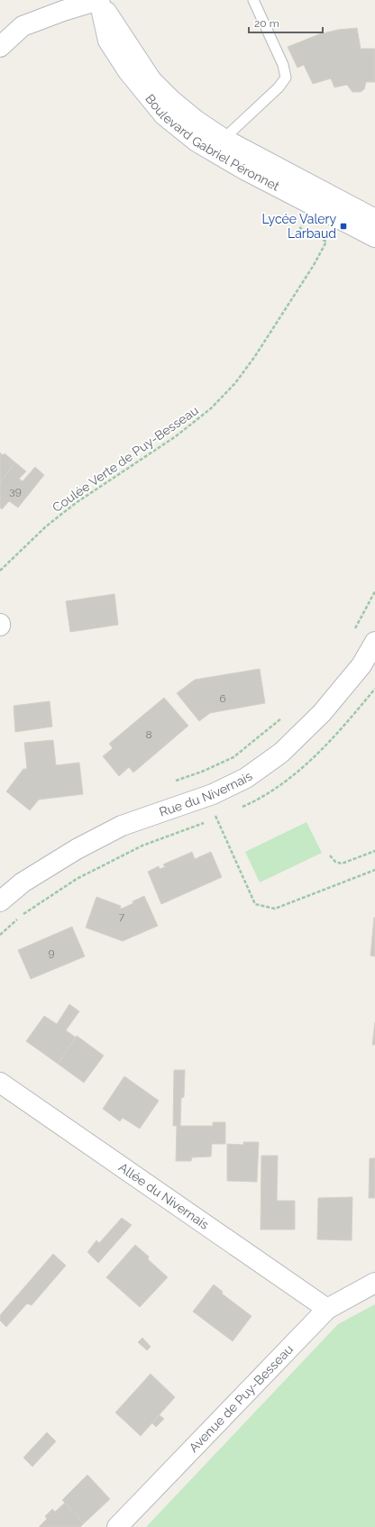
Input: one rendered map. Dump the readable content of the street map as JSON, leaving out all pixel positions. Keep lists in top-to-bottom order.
{
  "streets": {
    "street": [
      "Boulevard Gabriel Péronnet",
      "Rue du Nivernais",
      "Allée du Nivernais",
      "Avenue de Puy-Besseau"
    ],
    "path": ["Coulée Verte de Puy-Besseau"]
  },
  "crossings": [
    ["Allée du Nivernais", "Avenue de Puy-Besseau"]
  ],
  "places": {
    "transit": ["Lycée Valery Larbaud"]
  },
  "house_numbers": [
    "39",
    "6",
    "8",
    "7",
    "9"
  ],
  "scale_bar": "20 m"
}
